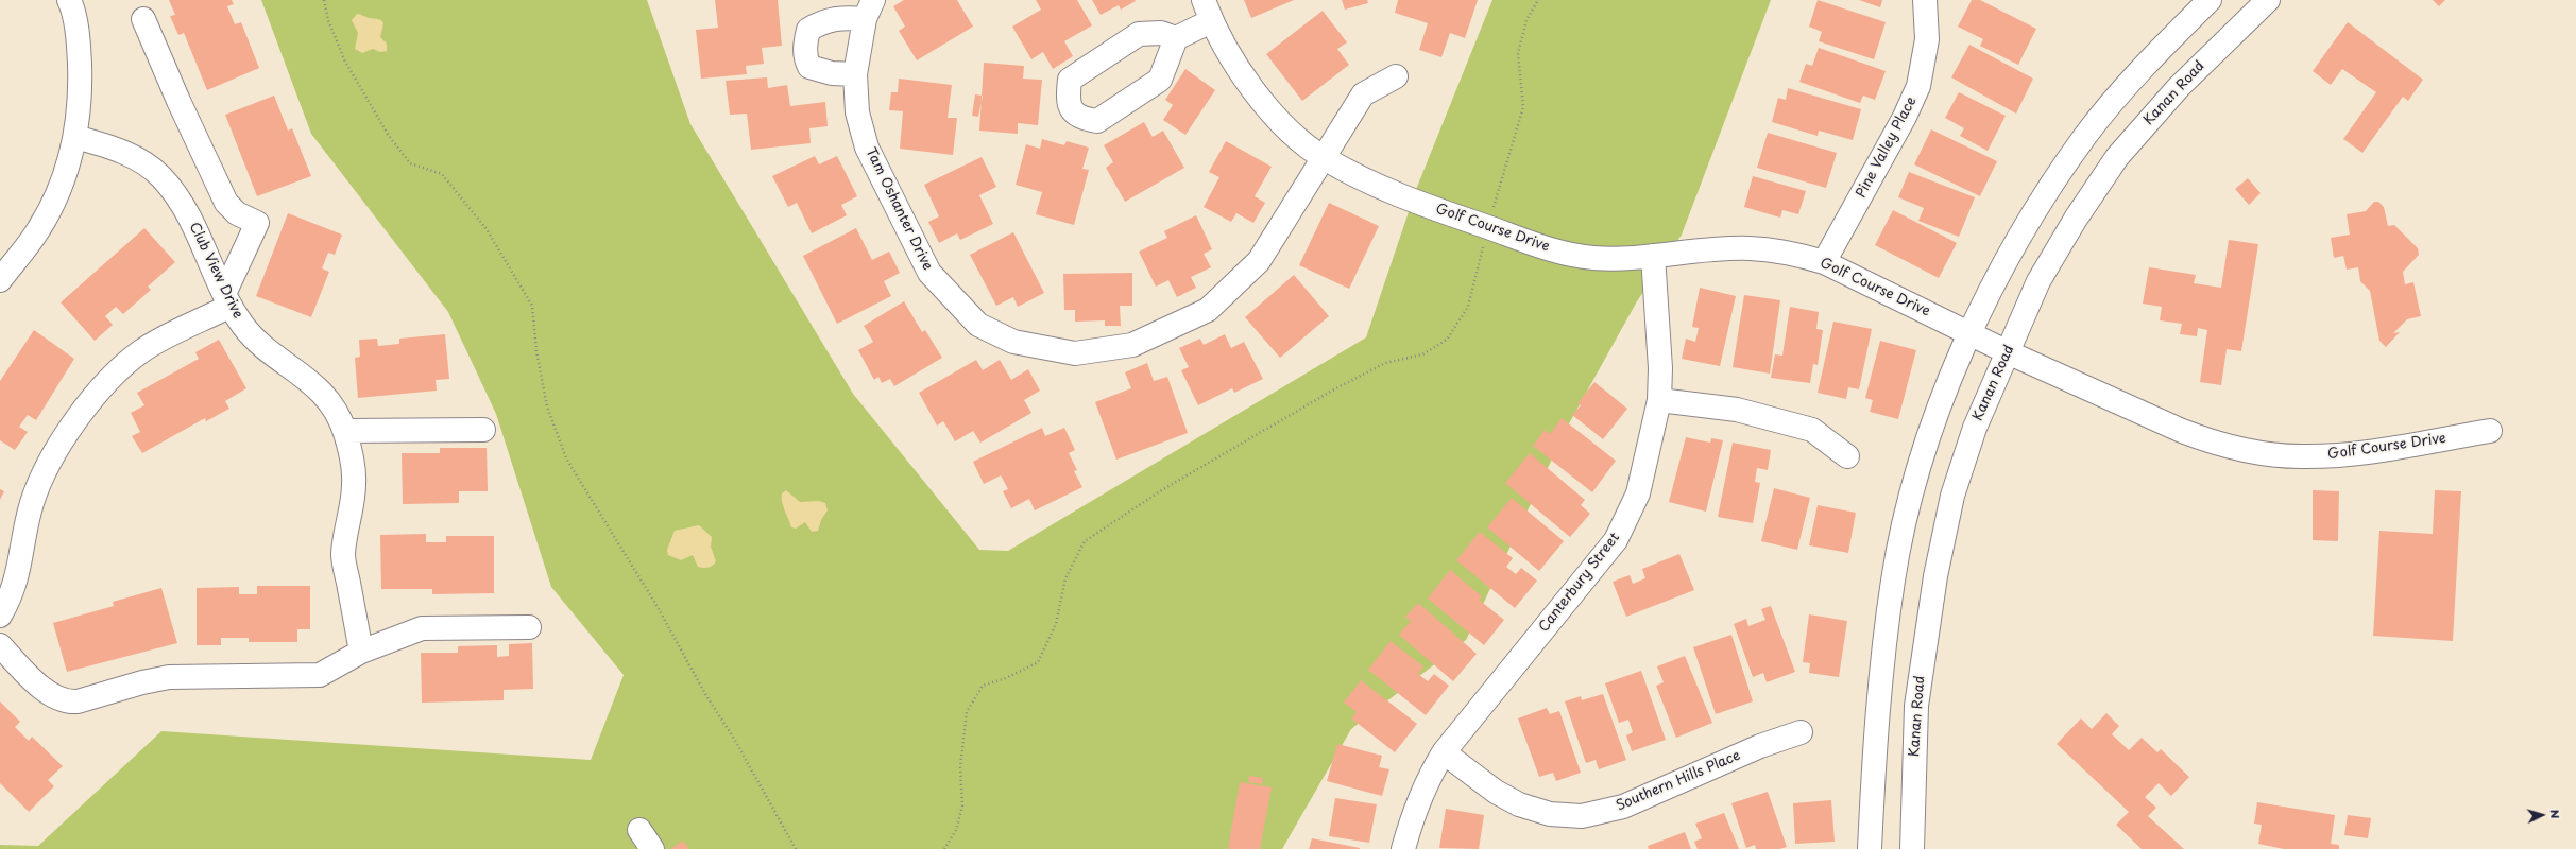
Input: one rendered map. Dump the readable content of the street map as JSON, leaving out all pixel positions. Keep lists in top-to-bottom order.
{
  "streets": {
    "street": [
      "Kanan Road",
      "Pine Valley Place",
      "Tam Oshanter Drive",
      "Golf Course Drive",
      "Club View Drive",
      "Canterbury Street",
      "Southern Hills Place"
    ]
  },
  "crossings": [
    ["Kanan Road", "Golf Course Drive"],
    ["Pine Valley Place", "Golf Course Drive"],
    ["Tam Oshanter Drive", "Golf Course Drive"],
    ["Golf Course Drive", "Canterbury Street"],
    ["Canterbury Street", "Southern Hills Place"]
  ],
  "north": "right"
}
